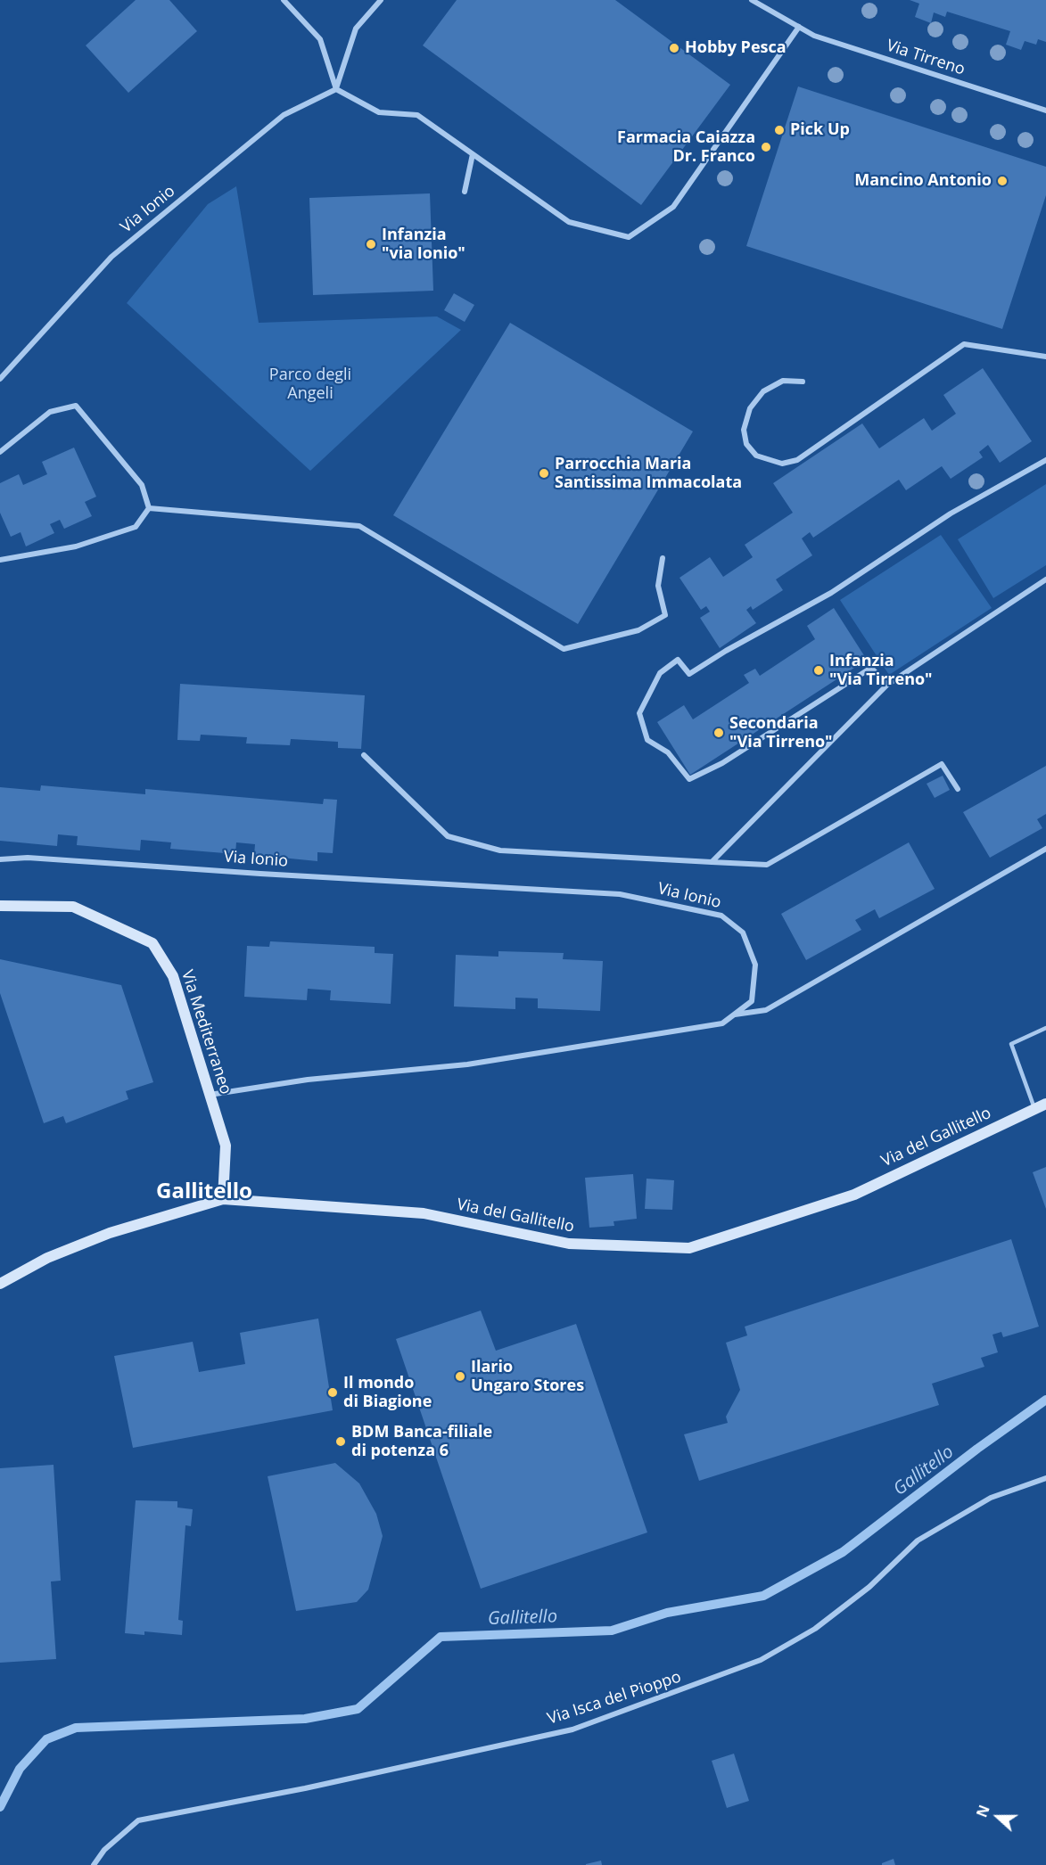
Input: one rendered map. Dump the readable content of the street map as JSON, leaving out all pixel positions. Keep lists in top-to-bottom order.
{
  "streets": {
    "street": [
      "Via Tirreno",
      "Via Ionio",
      "Via Mediterraneo",
      "Via del Gallitello",
      "Via Isca del Pioppo"
    ]
  },
  "crossings": [
    ["Via Ionio", "Via Mediterraneo"],
    ["Via Mediterraneo", "Via del Gallitello"]
  ],
  "districts": ["Gallitello"],
  "water": ["Gallitello"],
  "parks": ["Parco degli Angeli"],
  "places": [
    "Hobby Pesca",
    "Pick Up",
    "Farmacia Caiazza Dr. Franco",
    "Mancino Antonio",
    "Infanzia \"via Ionio\"",
    "Parrocchia Maria Santissima Immacolata",
    "Infanzia \"Via Tirreno\"",
    "Secondaria \"Via Tirreno\"",
    "Ilario Ungaro Stores",
    "Il mondo di Biagione",
    "BDM Banca-filiale di potenza 6"
  ],
  "north": "left"
}
